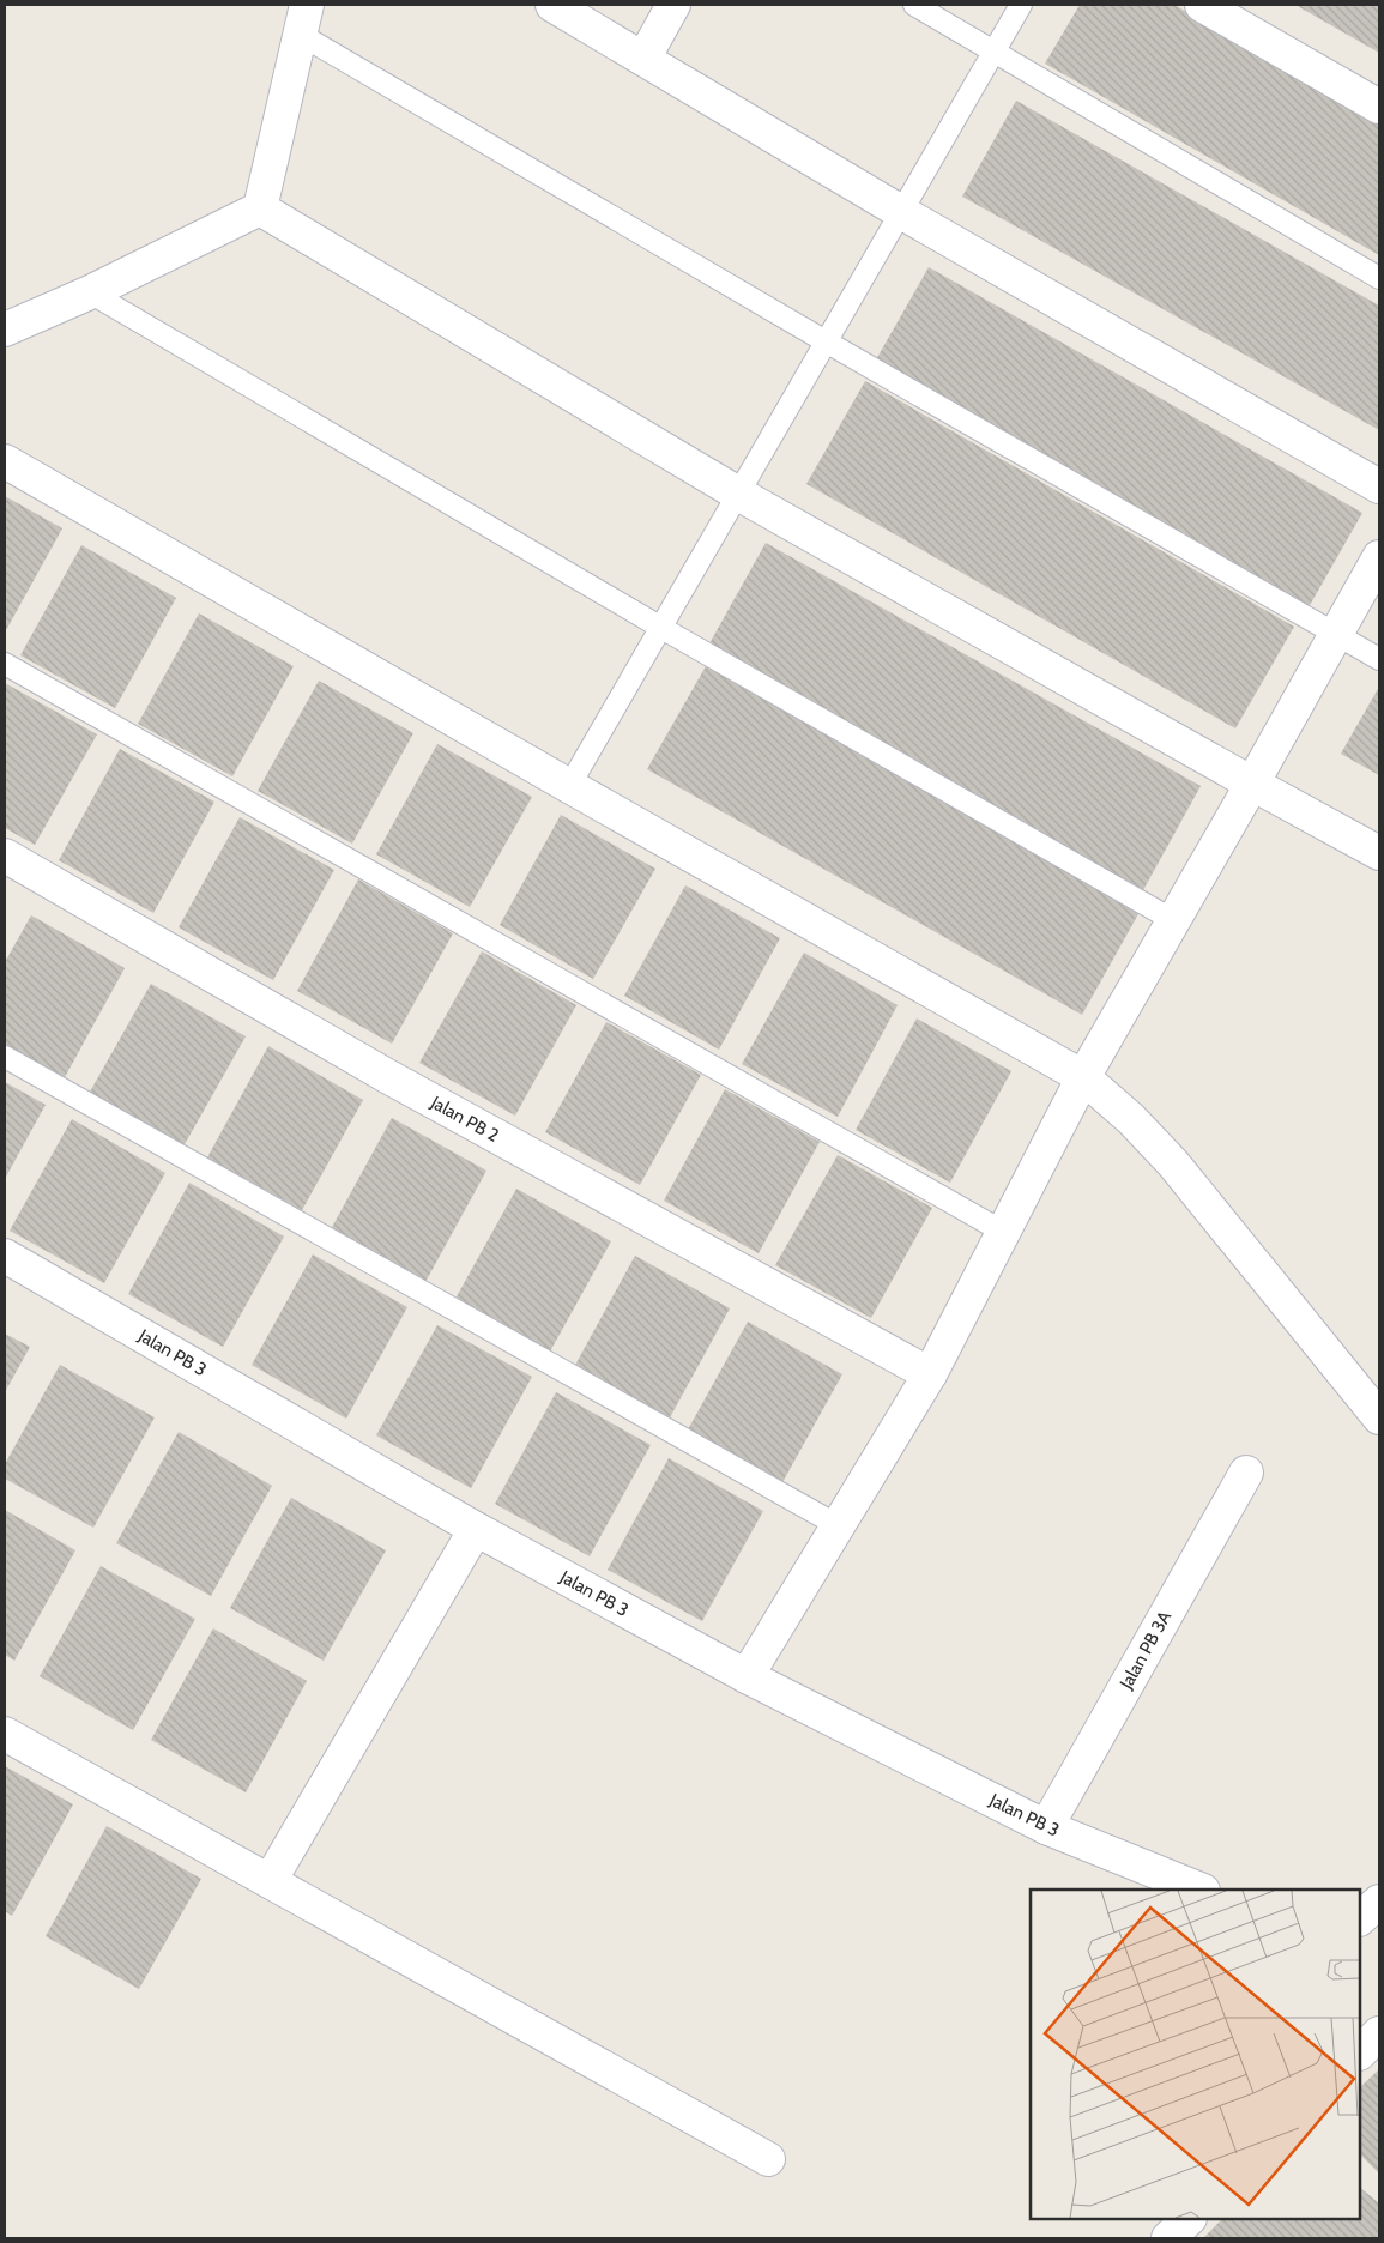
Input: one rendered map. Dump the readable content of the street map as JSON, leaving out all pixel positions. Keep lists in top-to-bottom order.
{
  "streets": {
    "street": ["Jalan PB 2", "Jalan PB 3", "Jalan PB 3A"]
  },
  "crossings": [
    ["Jalan PB 3", "Jalan PB 3A"]
  ]
}
